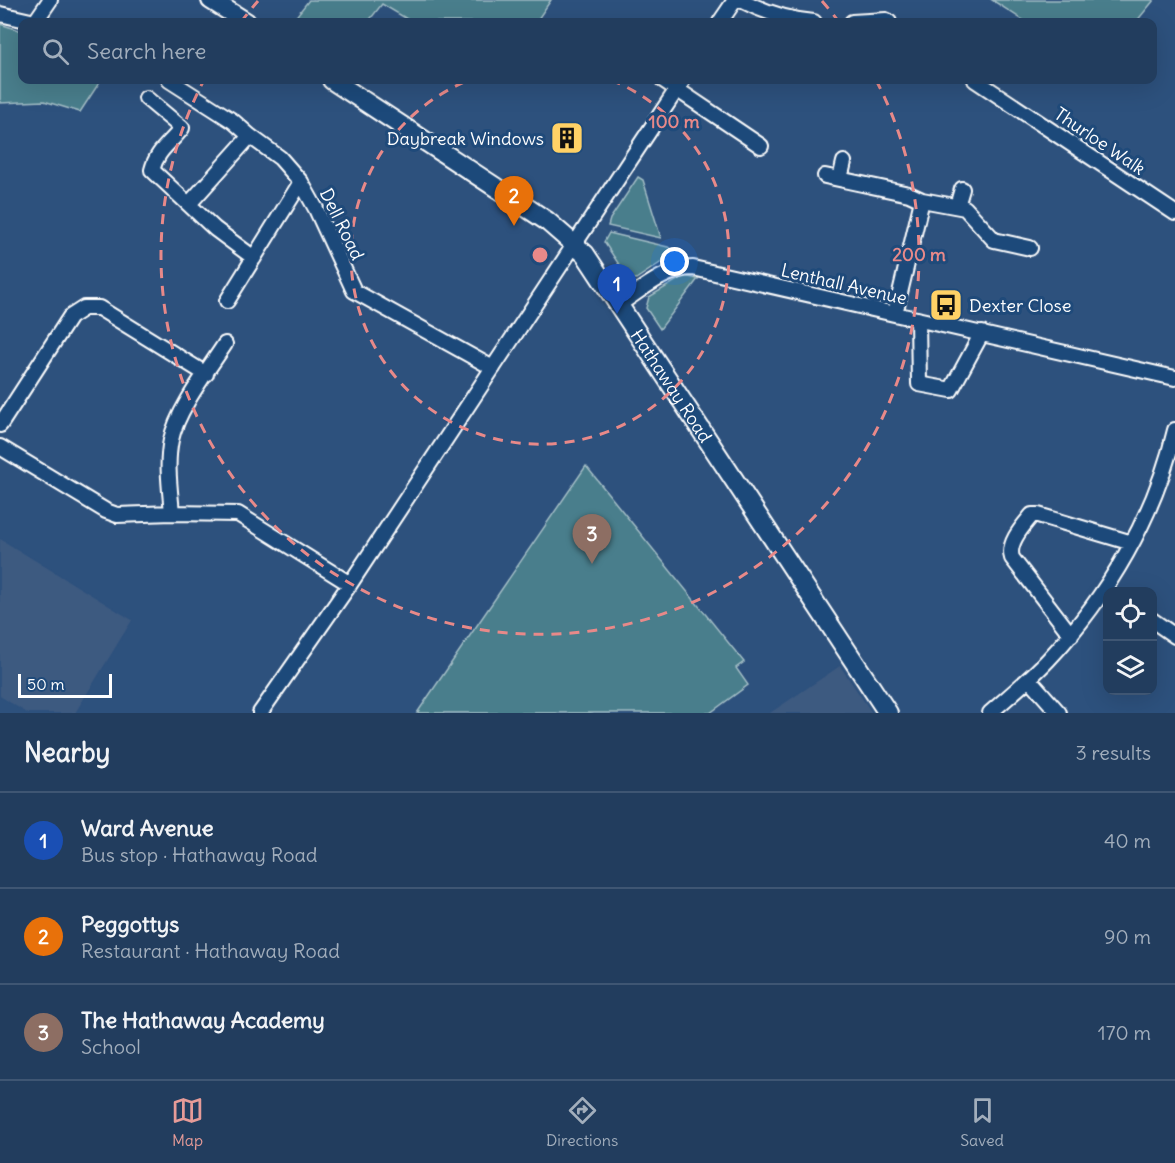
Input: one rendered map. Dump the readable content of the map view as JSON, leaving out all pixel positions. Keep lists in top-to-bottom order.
{
  "streets": {
    "street": [
      "Thurloe Walk",
      "Dell Road",
      "Lenthall Avenue",
      "Hathaway Road"
    ]
  },
  "crossings": [
    ["Lenthall Avenue", "Hathaway Road"]
  ],
  "places": {
    "building": ["Daybreak Windows"],
    "bus stop": ["Dexter Close"]
  },
  "scale_bar": "50 m",
  "page": {
    "search": "Search here",
    "pins": ["2", "1", "3"],
    "scale": "50 m",
    "heading": ["Nearby", "3 results"],
    "list": [
      {
        "mark": "1",
        "name": "Ward Avenue",
        "note": "Bus stop · Hathaway Road",
        "value": "40 m"
      },
      {
        "mark": "2",
        "name": "Peggottys",
        "note": "Restaurant · Hathaway Road",
        "value": "90 m"
      },
      {
        "mark": "3",
        "name": "The Hathaway Academy",
        "note": "School",
        "value": "170 m"
      }
    ],
    "nav": ["Map", "Directions", "Saved"]
  },
  "rings": ["100 m", "200 m"]
}
